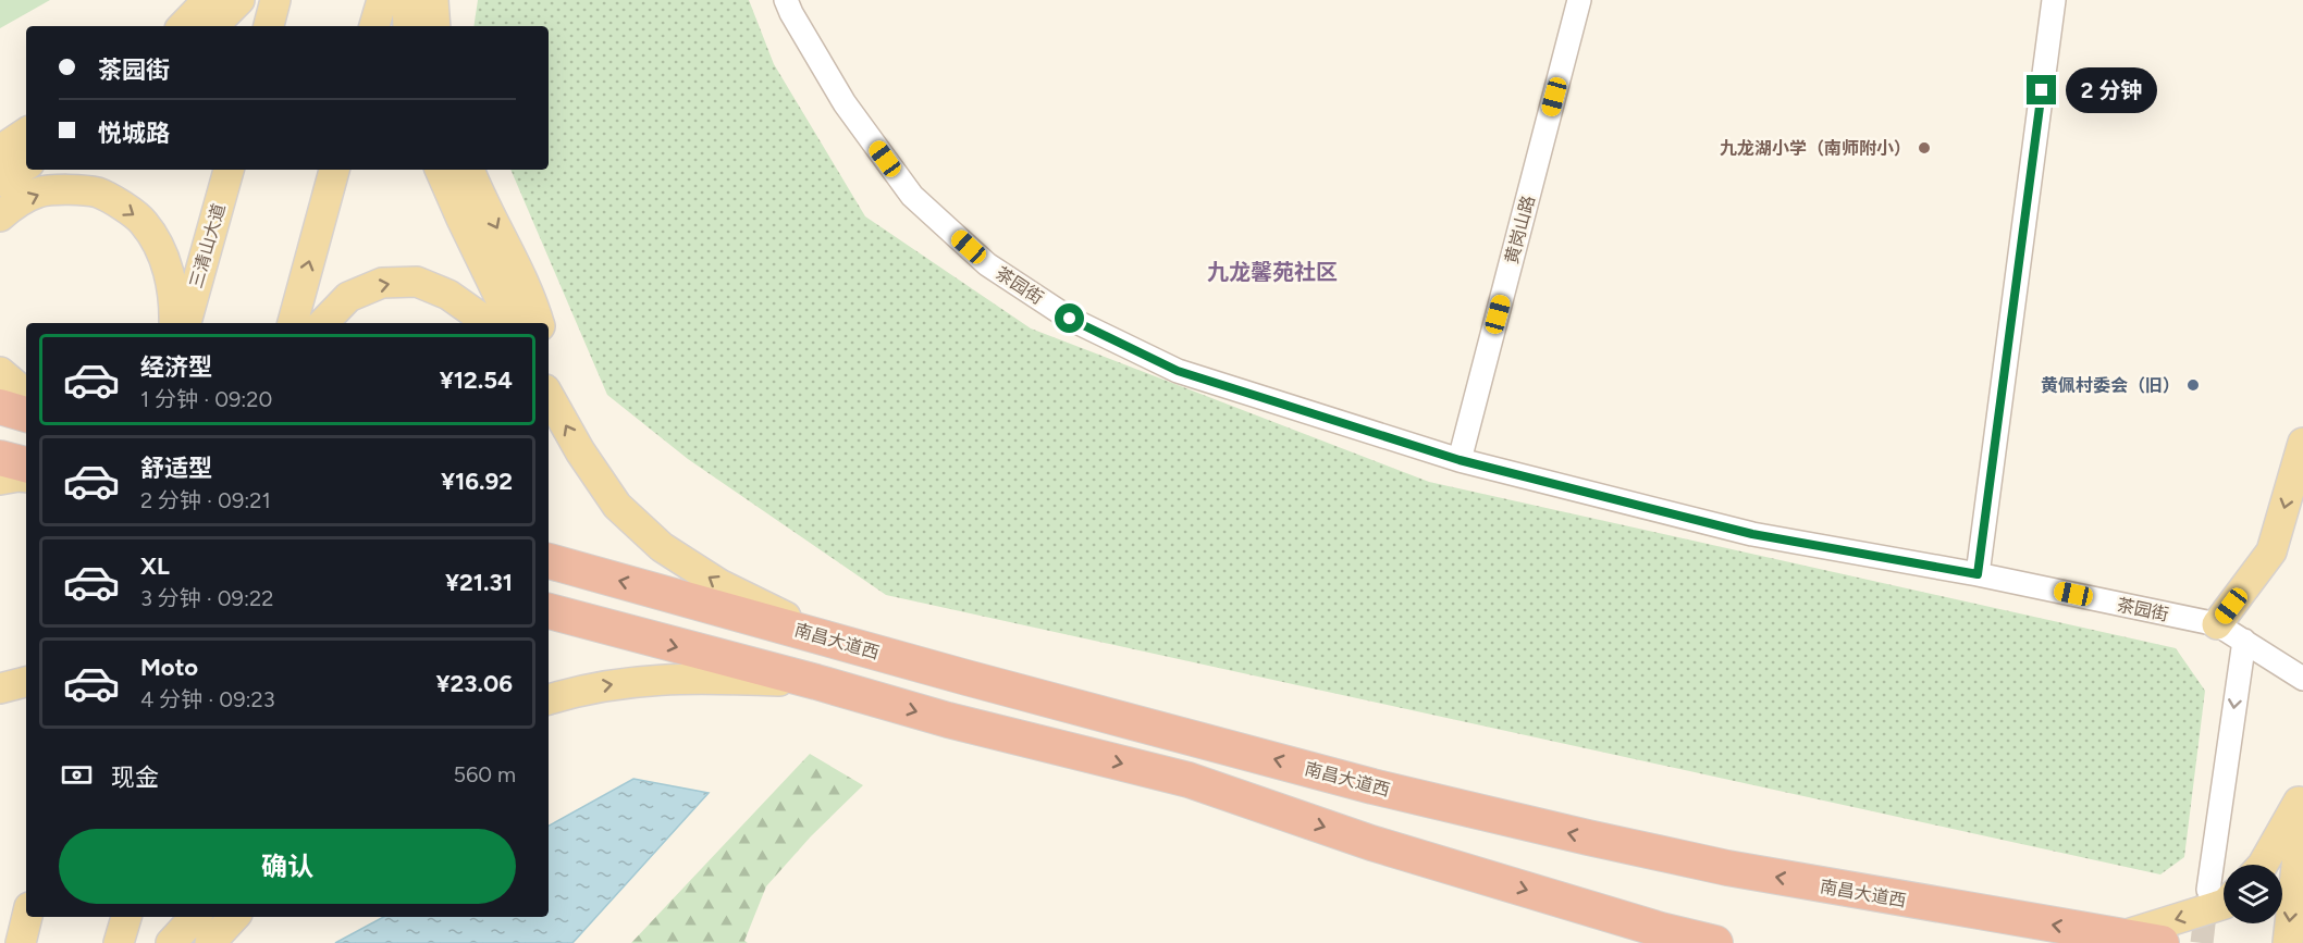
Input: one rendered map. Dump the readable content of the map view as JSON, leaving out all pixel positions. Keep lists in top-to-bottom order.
{
  "streets": {
    "highway": ["南昌大道西"],
    "main road": ["三清山大道"],
    "street": ["黄岗山路", "茶园街"]
  },
  "crossings": [
    ["黄岗山路", "茶园街"]
  ],
  "districts": ["九龙馨苑社区"],
  "places": ["九龙湖小学（南师附小）", "黄佩村委会（旧）"],
  "page": {
    "banner": ["茶园街", "悦城路"],
    "bubble": "2 分钟",
    "list": [
      {
        "name": "经济型",
        "note": "1 分钟 · 09:20",
        "value": "¥12.54"
      },
      {
        "name": "舒适型",
        "note": "2 分钟 · 09:21",
        "value": "¥16.92"
      },
      {
        "name": "XL",
        "note": "3 分钟 · 09:22",
        "value": "¥21.31"
      },
      {
        "name": "Moto",
        "note": "4 分钟 · 09:23",
        "value": "¥23.06"
      }
    ],
    "pay": ["现金", "560 m"],
    "buttons": "确认"
  }
}
